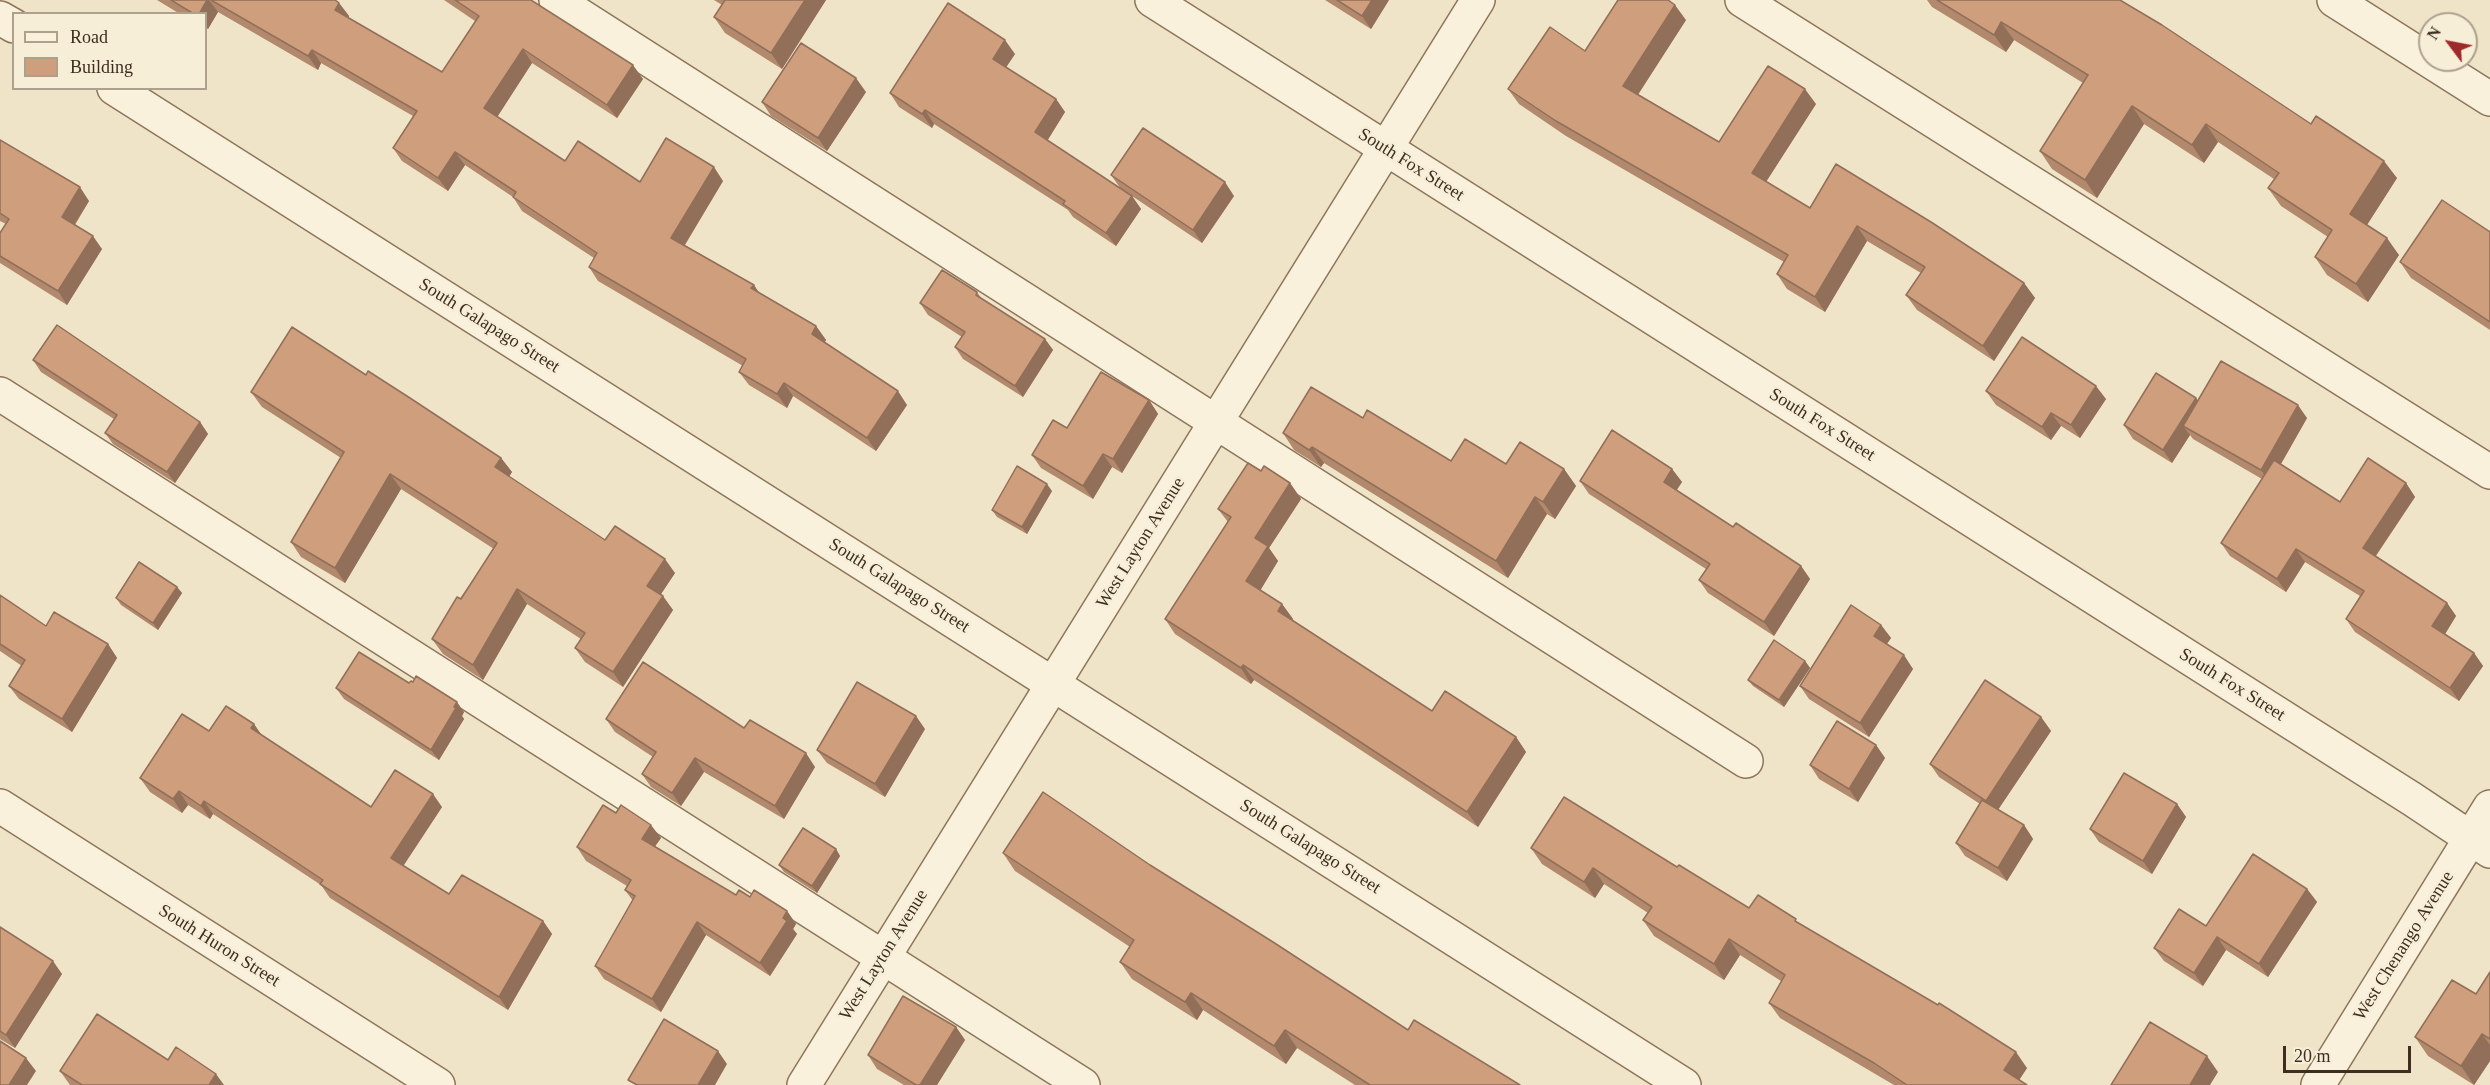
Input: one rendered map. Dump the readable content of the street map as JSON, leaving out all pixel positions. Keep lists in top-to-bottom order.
{
  "streets": {
    "street": [
      "South Fox Street",
      "South Galapago Street",
      "West Layton Avenue",
      "South Huron Street",
      "West Chenango Avenue"
    ]
  },
  "crossings": [
    ["South Fox Street", "West Layton Avenue"],
    ["South Fox Street", "West Chenango Avenue"],
    ["South Galapago Street", "West Layton Avenue"]
  ],
  "legend": ["Road", "Building"],
  "scale_bar": "20 m",
  "north": "top left"
}
